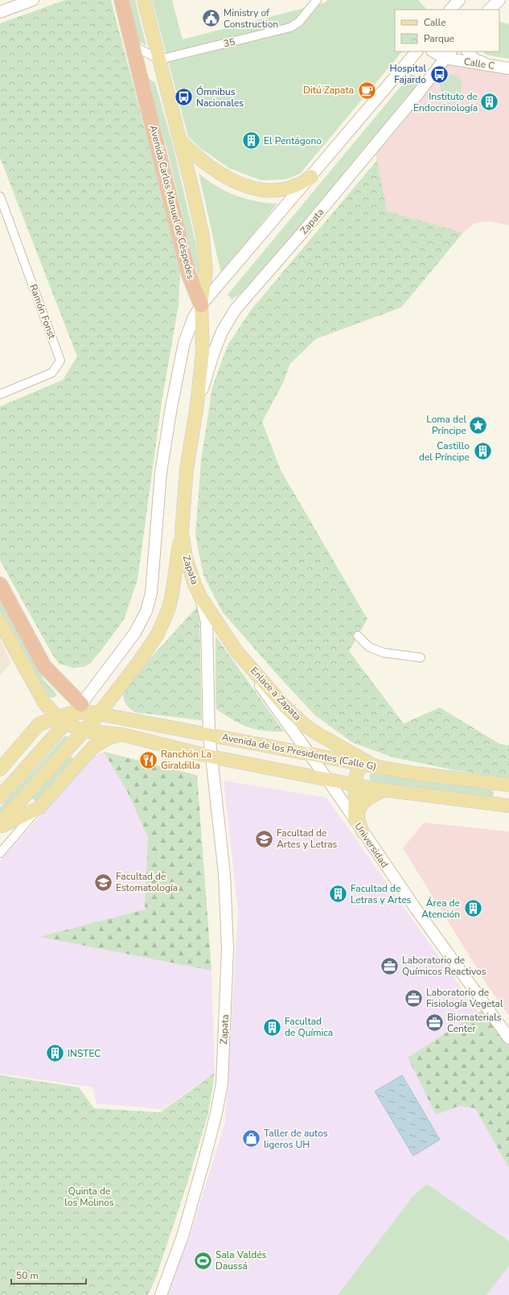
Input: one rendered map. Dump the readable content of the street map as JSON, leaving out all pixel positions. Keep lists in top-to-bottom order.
{
  "streets": {
    "highway": ["Avenida Carlos Manuel de Céspedes"],
    "main road": [
      "Calle C",
      "Zapata",
      "Enlace a Zapata",
      "Avenida de los Presidentes (Calle G)",
      "Universidad"
    ],
    "street": ["35", "Ramón Fonst"]
  },
  "crossings": [
    ["35", "Avenida Carlos Manuel de Céspedes"],
    ["Calle C", "Zapata"],
    ["Avenida Carlos Manuel de Céspedes", "Zapata"],
    ["Zapata", "Enlace a Zapata"],
    ["Zapata", "Avenida de los Presidentes (Calle G)"],
    ["Enlace a Zapata", "Avenida de los Presidentes (Calle G)"],
    ["Enlace a Zapata", "Universidad"],
    ["Avenida de los Presidentes (Calle G)", "Universidad"]
  ],
  "parks": ["Quinta de los Molinos"],
  "places": {
    "public building": ["Ministry of Construction"],
    "bus stop": ["Hospital Fajardo", "Ómnibus Nacionales"],
    "cafe": ["Ditú Zapata"],
    "building": [
      "Instituto de Endocrinología",
      "El Pentágono",
      "Castillo del Príncipe",
      "Facultad de Letras y Artes",
      "Área de Atención",
      "Facultad de Química",
      "INSTEC"
    ],
    "place": ["Loma del Príncipe"],
    "restaurant": ["Ranchón La Giraldilla"],
    "school or university": ["Facultad de Artes y Letras", "Facultad de Estomatología"],
    "office": ["Laboratorio de Químicos Reactivos", "Laboratorio de Fisiología Vegetal", "Biomaterials Center"],
    "shop": ["Taller de autos ligeros UH"],
    "sports": ["Sala Valdés Daussá"]
  },
  "legend": ["Calle", "Parque"],
  "scale_bar": "50 m"
}
